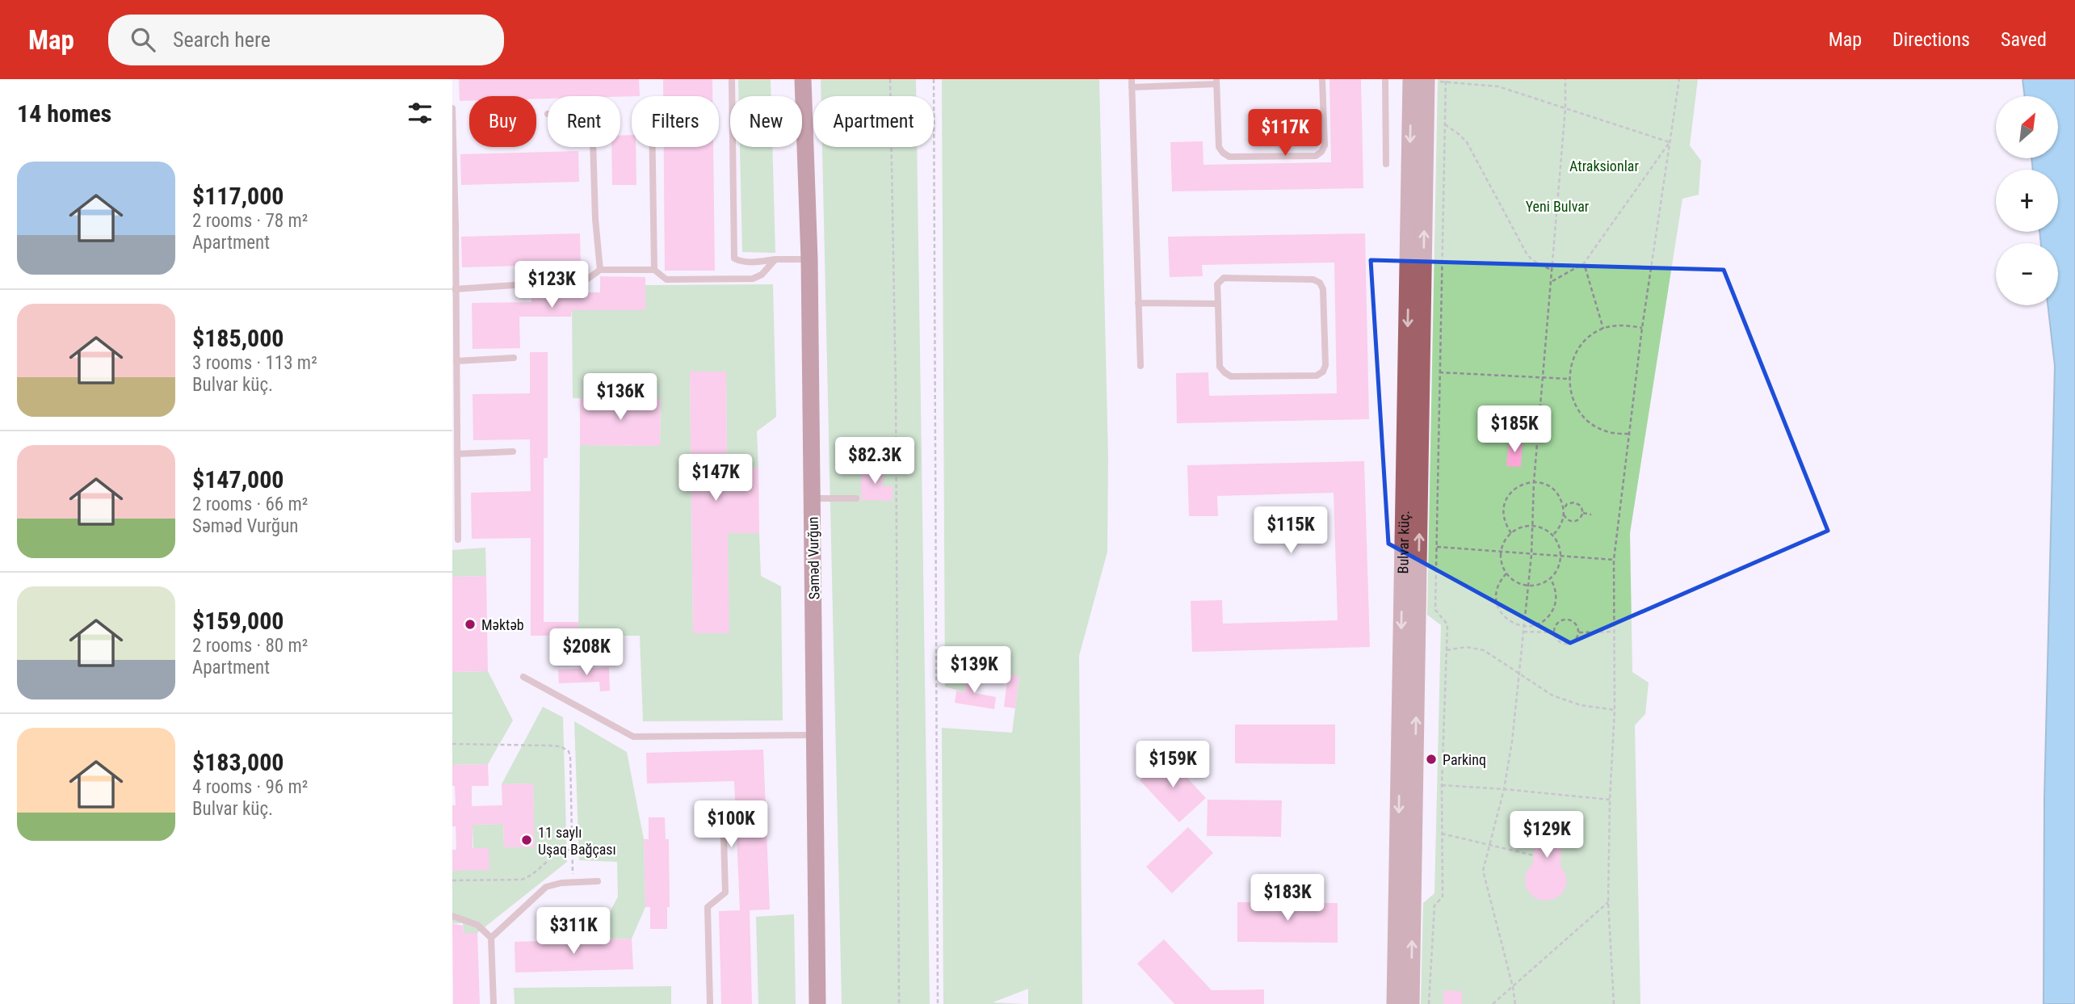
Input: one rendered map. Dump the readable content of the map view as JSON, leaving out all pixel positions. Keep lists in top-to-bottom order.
{
  "streets": {
    "main road": ["Səməd Vurğun"],
    "street": ["Bulvar küç."]
  },
  "parks": ["Atraksionlar", "Yeni Bulvar"],
  "places": ["Məktəb", "Parkinq", "11 saylı Uşaq Bağçası"],
  "north": "top right",
  "page": {
    "header": "Map",
    "search": "Search here",
    "nav": ["Map", "Directions", "Saved"],
    "heading": "14 homes",
    "map_buttons": ["+", "−"],
    "chip": [
      "Buy",
      "Rent",
      "Filters",
      "New",
      "Apartment"
    ],
    "price": [
      "$117K",
      "$123K",
      "$136K",
      "$185K",
      "$82.3K",
      "$147K",
      "$115K",
      "$208K",
      "$139K",
      "$159K",
      "$100K",
      "$129K",
      "$183K",
      "$311K"
    ],
    "list": [
      {
        "name": "$117,000",
        "note": "2 rooms · 78 m² · Apartment"
      },
      {
        "name": "$185,000",
        "note": "3 rooms · 113 m² · Bulvar küç."
      },
      {
        "name": "$147,000",
        "note": "2 rooms · 66 m² · Səməd Vurğun"
      },
      {
        "name": "$159,000",
        "note": "2 rooms · 80 m² · Apartment"
      },
      {
        "name": "$183,000",
        "note": "4 rooms · 96 m² · Bulvar küç."
      }
    ]
  }
}
